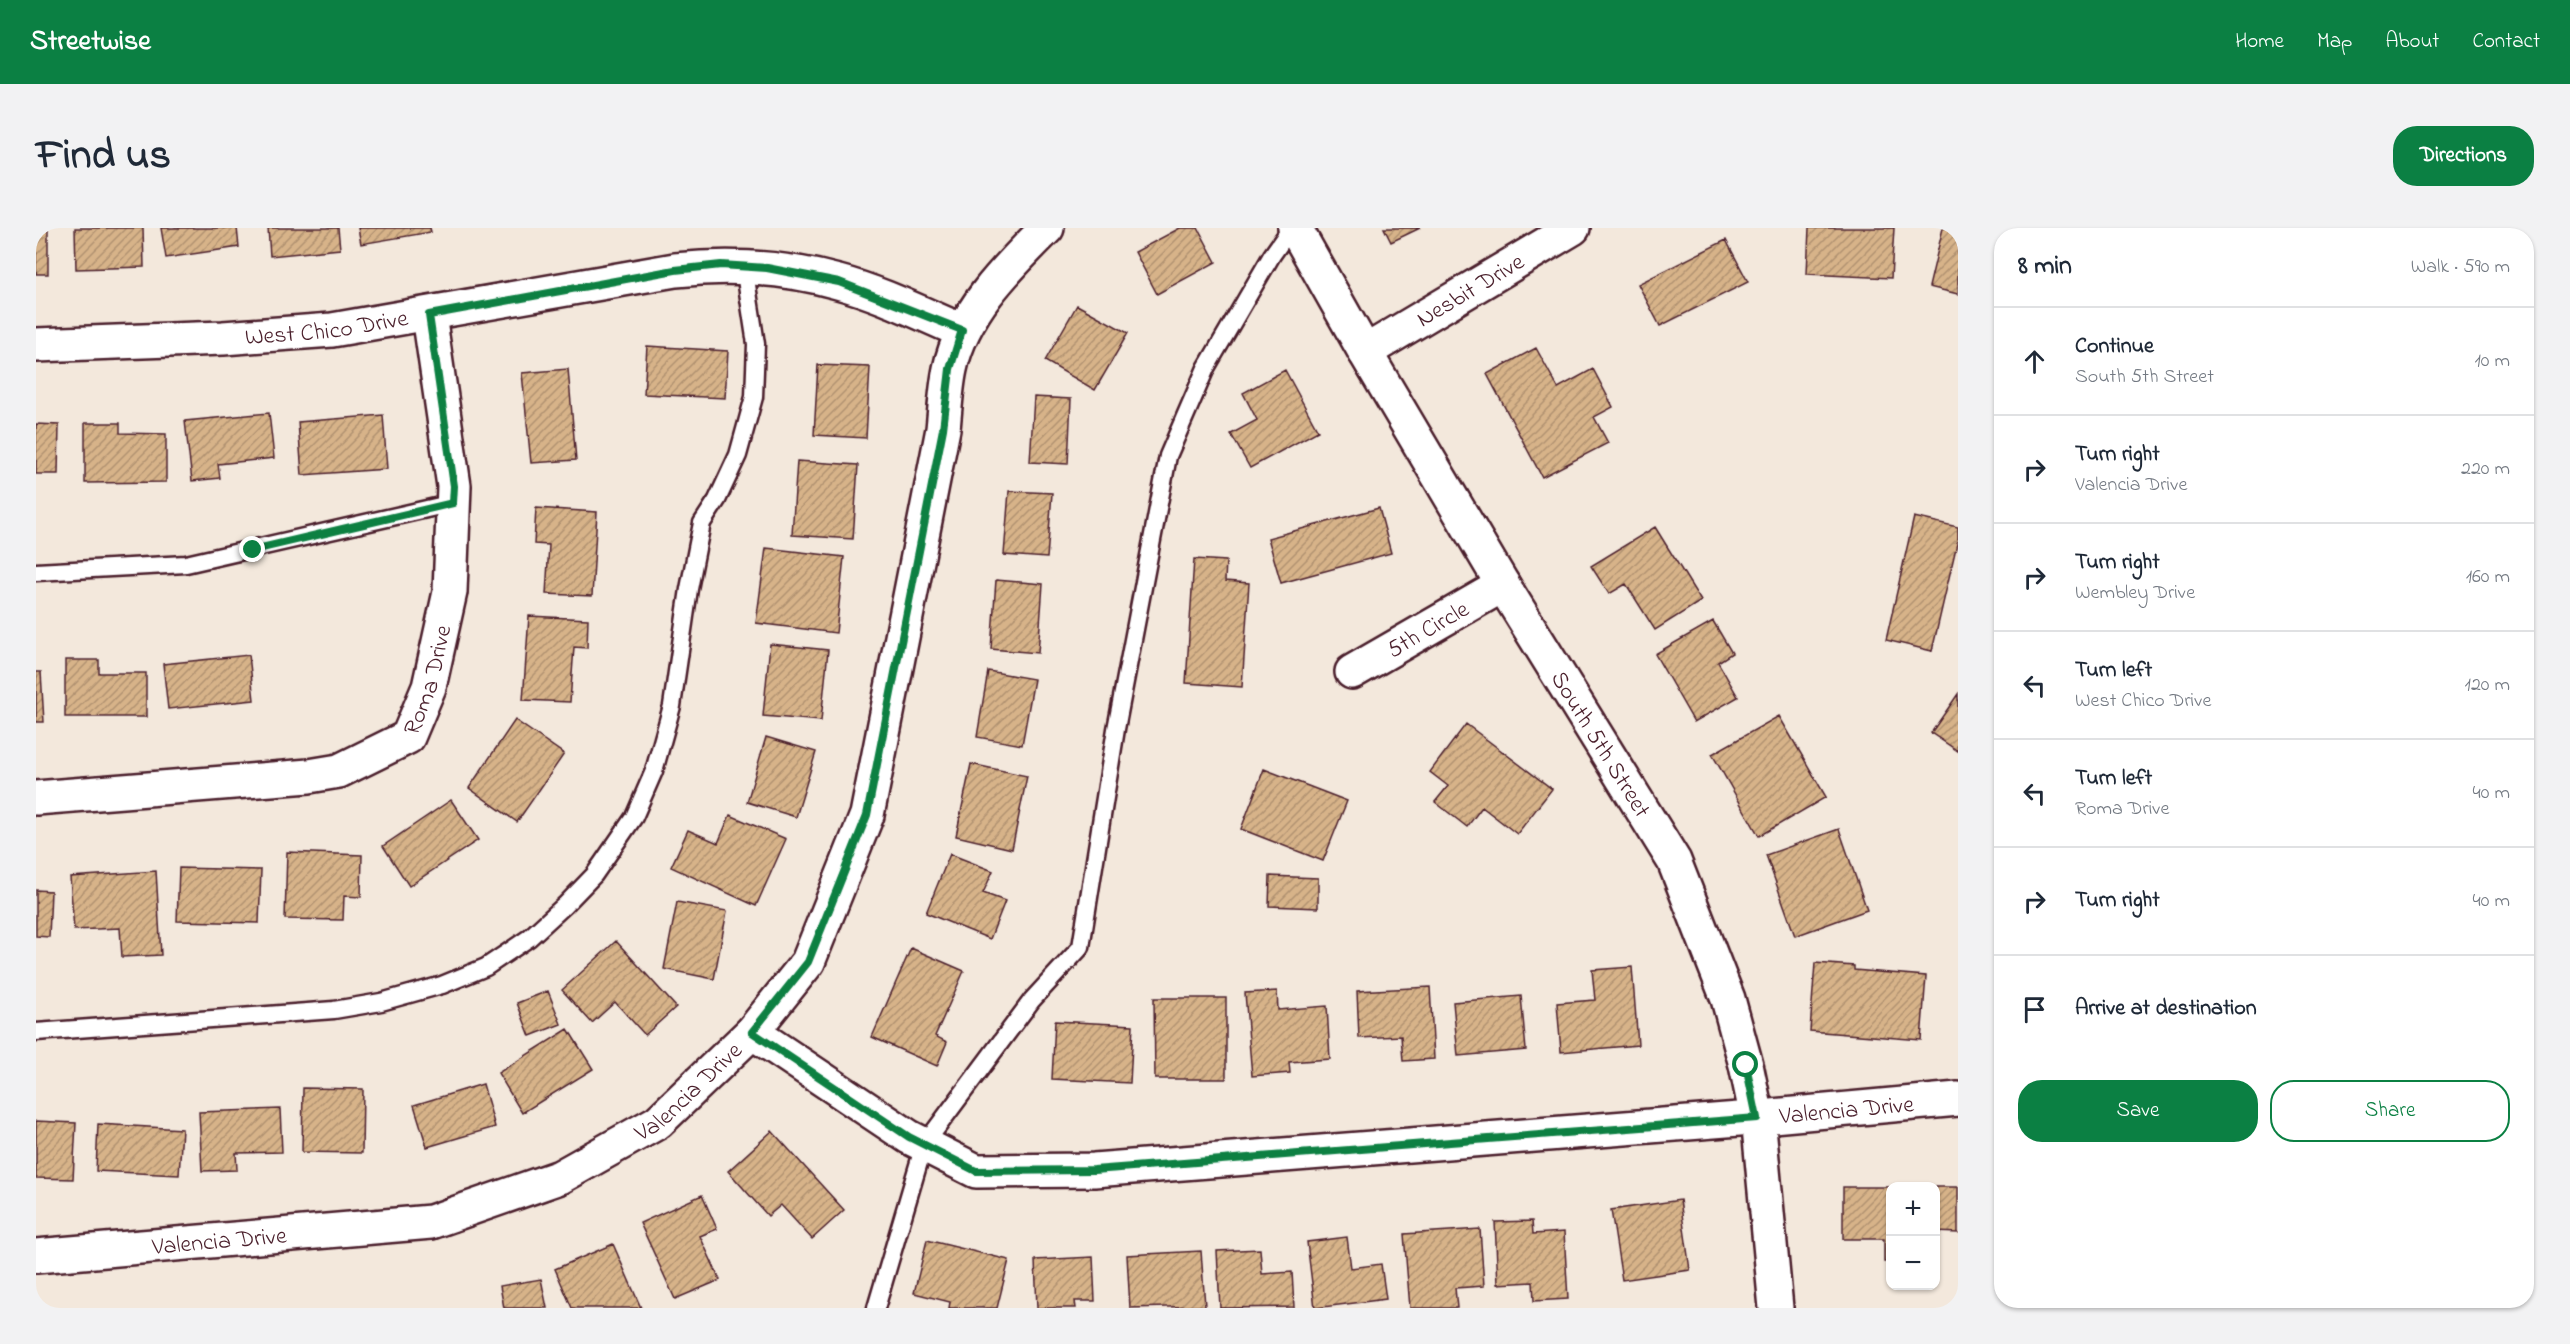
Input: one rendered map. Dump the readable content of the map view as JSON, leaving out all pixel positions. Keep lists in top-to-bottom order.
{
  "streets": {
    "street": [
      "Nesbit Drive",
      "West Chico Drive",
      "5th Circle",
      "Roma Drive",
      "South 5th Street",
      "Valencia Drive"
    ]
  },
  "crossings": [
    ["Nesbit Drive", "South 5th Street"],
    ["West Chico Drive", "Roma Drive"],
    ["5th Circle", "South 5th Street"],
    ["South 5th Street", "Valencia Drive"]
  ],
  "page": {
    "header": "Streetwise",
    "nav": [
      "Home",
      "Map",
      "About",
      "Contact"
    ],
    "title": "Find us",
    "buttons": [
      "Directions",
      ["Save", "Share"]
    ],
    "heading": ["8 min", "Walk · 590 m"],
    "list": [
      ["Continue", "South 5th Street", "10 m"],
      ["Turn right", "Valencia Drive", "220 m"],
      ["Turn right", "Wembley Drive", "160 m"],
      ["Turn left", "West Chico Drive", "120 m"],
      ["Turn left", "Roma Drive", "40 m"],
      ["Turn right", "40 m"],
      "Arrive at destination"
    ],
    "map_buttons": ["+", "−"]
  }
}
